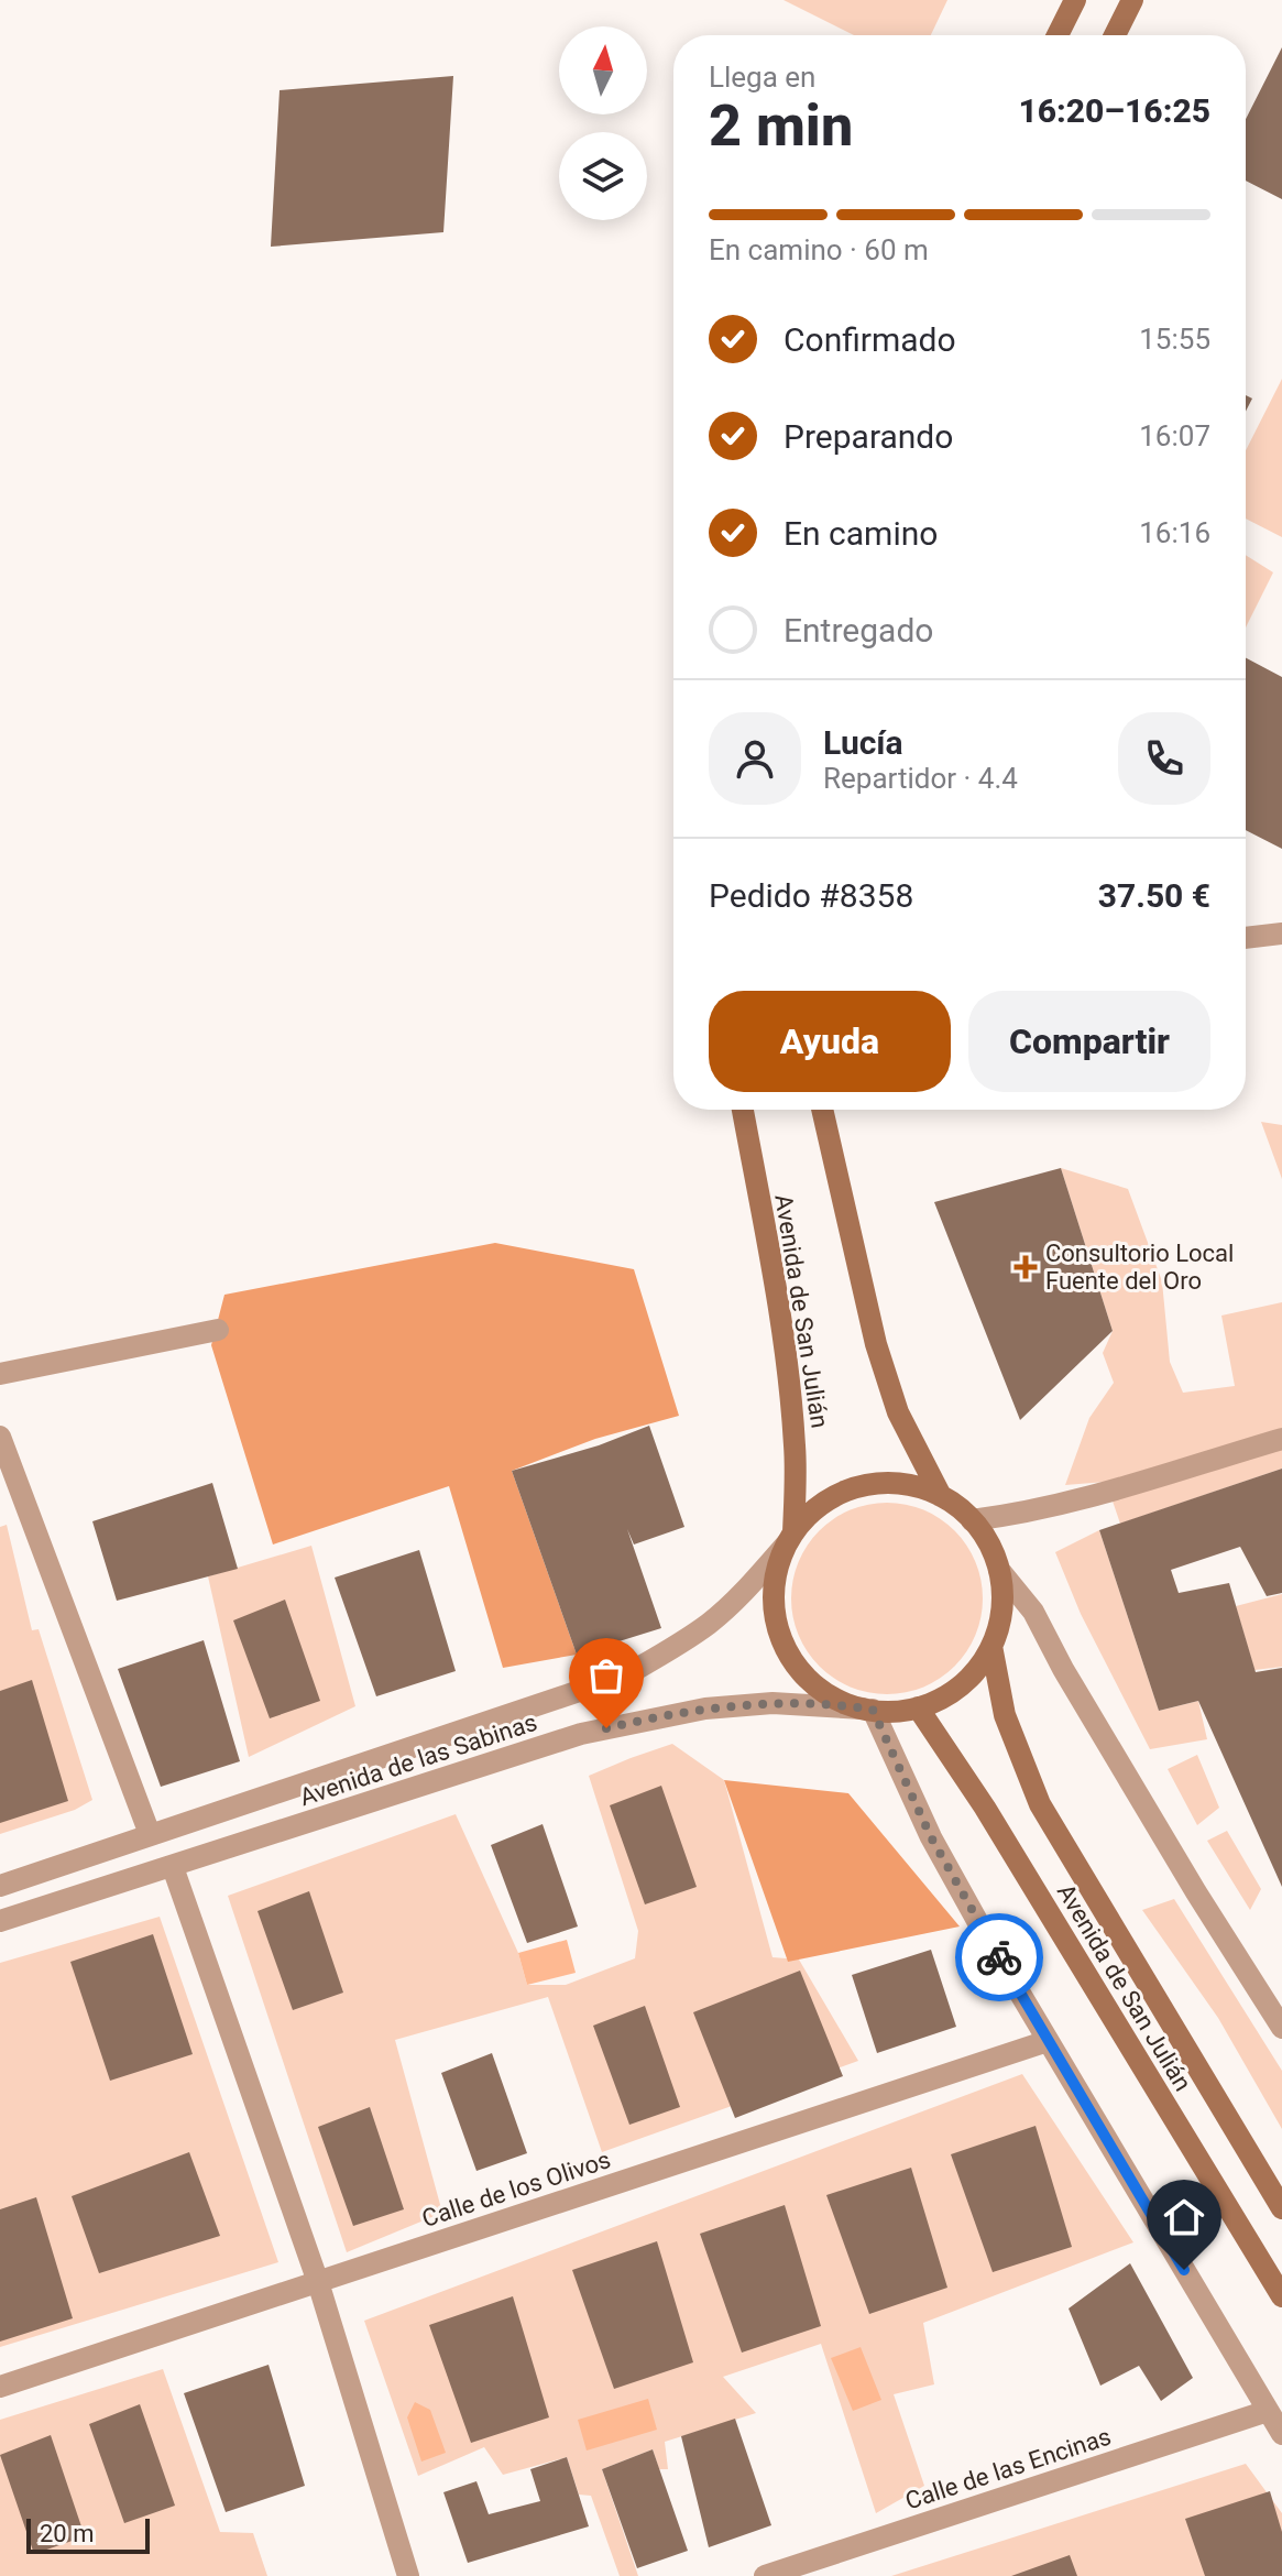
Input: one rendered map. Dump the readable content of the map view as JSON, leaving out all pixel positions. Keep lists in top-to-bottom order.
{
  "streets": {
    "main road": ["Avenida de San Julián"],
    "street": ["Avenida de las Sabinas", "Calle de los Olivos", "Calle de las Encinas"]
  },
  "crossings": [
    ["Avenida de San Julián", "Avenida de las Sabinas"]
  ],
  "places": {
    "health": ["Consultorio Local Fuente del Oro"]
  },
  "scale_bar": "20 m",
  "north": "top",
  "page": {
    "heading": ["2 min", "Llega en", "16:20–16:25"],
    "panel": [
      "Lucía",
      "Repartidor · 4.4",
      "Pedido #8358",
      "37.50 €"
    ],
    "bar": "En camino · 60 m",
    "list": [
      ["Confirmado", "15:55"],
      ["Preparando", "16:07"],
      ["En camino", "16:16"],
      "Entregado"
    ],
    "buttons": ["Ayuda", "Compartir"],
    "scale": "20 m"
  }
}
